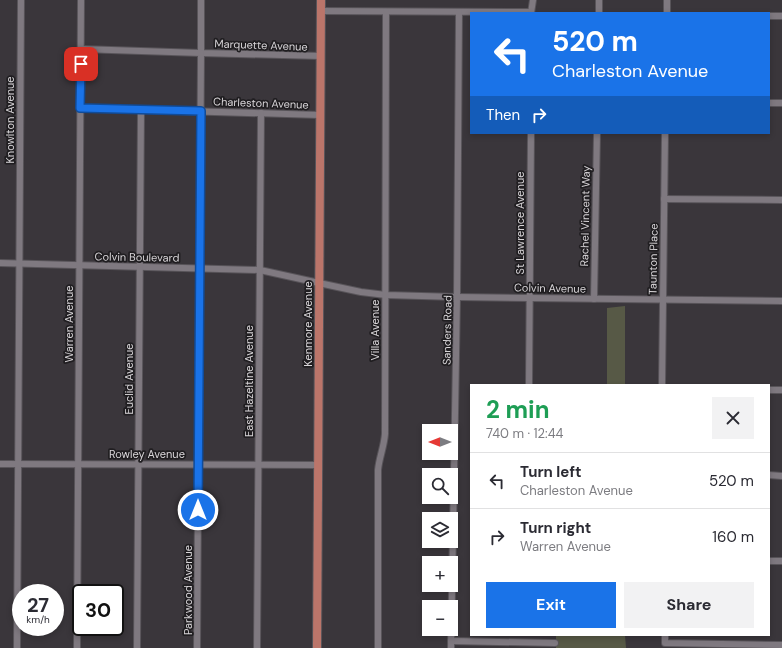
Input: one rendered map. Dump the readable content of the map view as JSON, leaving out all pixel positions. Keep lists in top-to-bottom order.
{
  "streets": {
    "main road": ["Kenmore Avenue"],
    "street": [
      "Marquette Avenue",
      "Charleston Avenue",
      "Knowlton Avenue",
      "Rachel Vincent Way",
      "St Lawrence Avenue",
      "Colvin Boulevard",
      "Taunton Place",
      "Colvin Avenue",
      "Warren Avenue",
      "Villa Avenue",
      "Sanders Road",
      "Euclid Avenue",
      "East Hazeltine Avenue",
      "Rowley Avenue",
      "Parkwood Avenue"
    ]
  },
  "crossings": [
    ["Marquette Avenue", "Warren Avenue"],
    ["Marquette Avenue", "Kenmore Avenue"],
    ["Marquette Avenue", "Parkwood Avenue"],
    ["Charleston Avenue", "Warren Avenue"],
    ["Charleston Avenue", "Kenmore Avenue"],
    ["Charleston Avenue", "Euclid Avenue"],
    ["Charleston Avenue", "East Hazeltine Avenue"],
    ["Charleston Avenue", "Parkwood Avenue"],
    ["Knowlton Avenue", "Colvin Boulevard"],
    ["Knowlton Avenue", "Rowley Avenue"],
    ["Rachel Vincent Way", "Colvin Avenue"],
    ["St Lawrence Avenue", "Colvin Avenue"],
    ["Colvin Boulevard", "Colvin Avenue"],
    ["Colvin Boulevard", "Warren Avenue"],
    ["Colvin Boulevard", "Kenmore Avenue"],
    ["Colvin Boulevard", "Euclid Avenue"],
    ["Colvin Boulevard", "East Hazeltine Avenue"],
    ["Colvin Boulevard", "Parkwood Avenue"],
    ["Taunton Place", "Colvin Avenue"],
    ["Colvin Avenue", "Kenmore Avenue"],
    ["Colvin Avenue", "Villa Avenue"],
    ["Colvin Avenue", "Sanders Road"],
    ["Warren Avenue", "Rowley Avenue"],
    ["Kenmore Avenue", "Rowley Avenue"],
    ["Euclid Avenue", "Rowley Avenue"],
    ["East Hazeltine Avenue", "Rowley Avenue"],
    ["Rowley Avenue", "Parkwood Avenue"]
  ],
  "north": "left",
  "page": {
    "turn": ["520 m", "Charleston Avenue"],
    "then": "Then",
    "heading": ["2 min", "740 m · 12:44"],
    "map_buttons": ["+", "−"],
    "list": [
      {
        "name": "Turn left",
        "note": "Charleston Avenue",
        "value": "520 m"
      },
      {
        "name": "Turn right",
        "note": "Warren Avenue",
        "value": "160 m"
      }
    ],
    "buttons": ["Exit", "Share"],
    "speed": "27 km/h",
    "limit": "30"
  }
}
